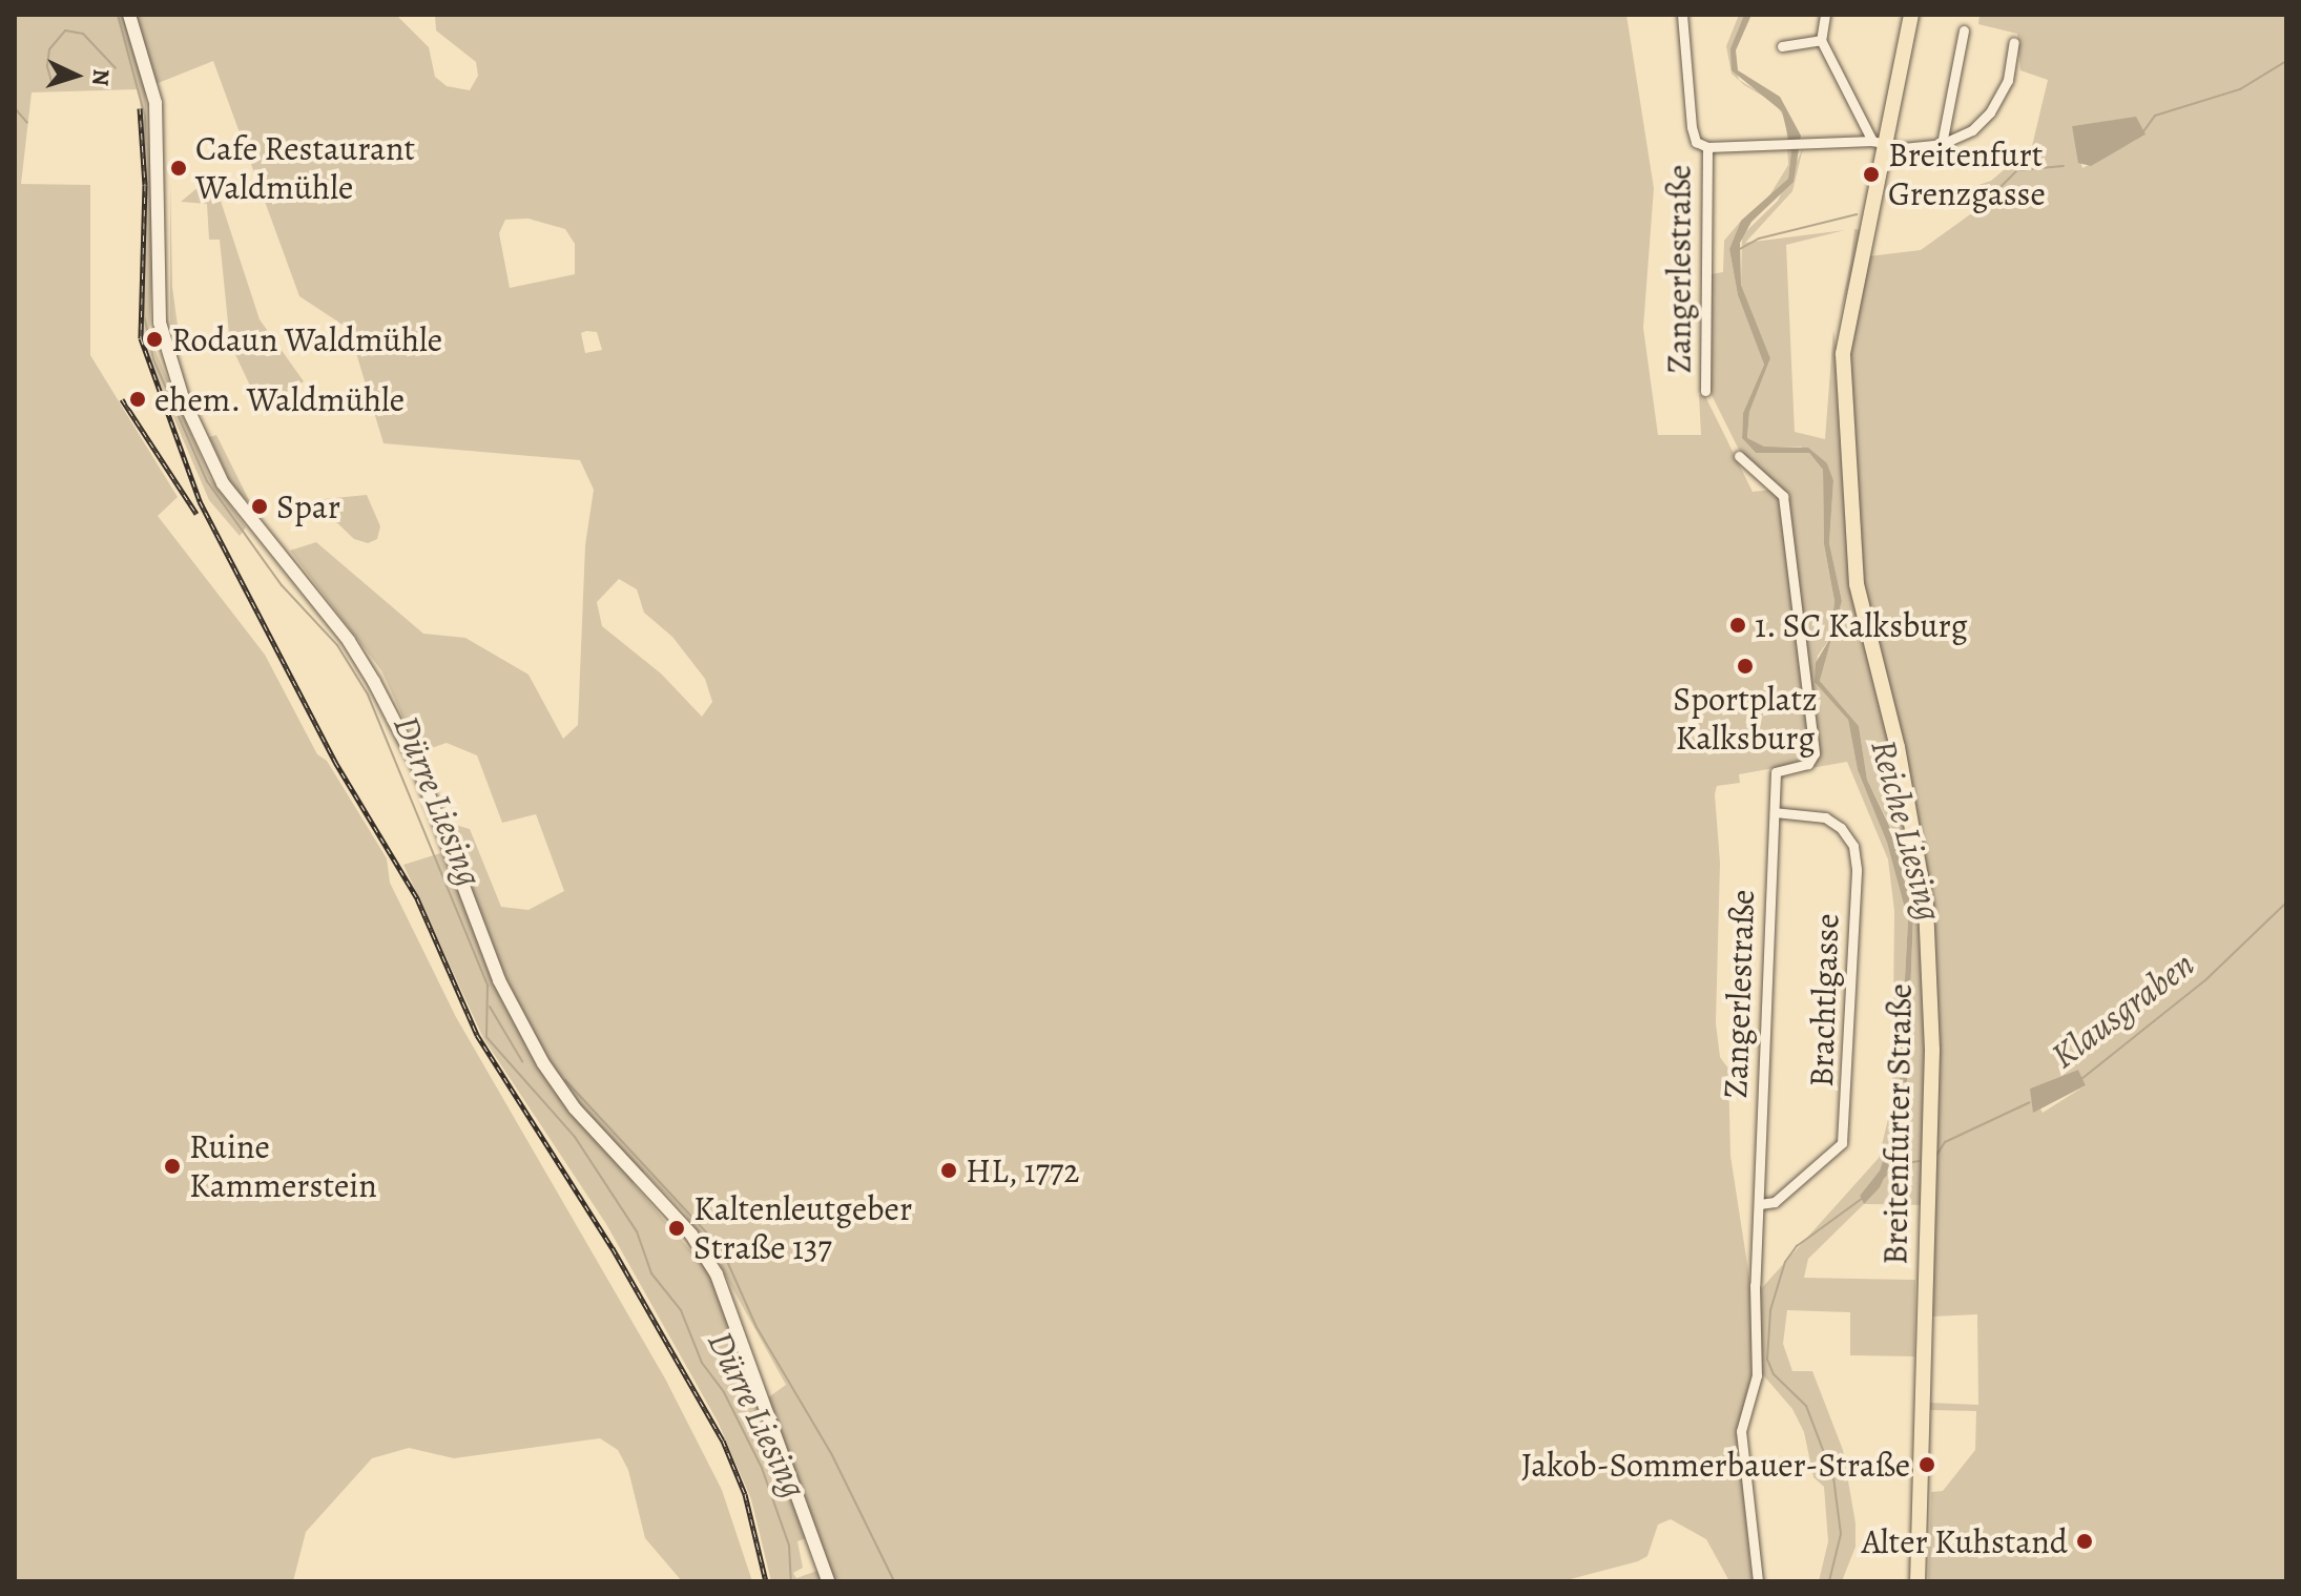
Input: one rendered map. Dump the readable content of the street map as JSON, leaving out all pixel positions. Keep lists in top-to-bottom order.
{
  "streets": {
    "main road": ["Breitenfurter Straße"],
    "street": ["Zangerlestraße", "Brachtlgasse"]
  },
  "crossings": [
    ["Zangerlestraße", "Brachtlgasse"]
  ],
  "water": ["Dürre Liesing", "Reiche Liesing", "Klausgraben"],
  "places": [
    "Cafe Restaurant Waldmühle",
    "Breitenfurt Grenzgasse",
    "Rodaun Waldmühle",
    "ehem. Waldmühle",
    "Spar",
    "1. SC Kalksburg",
    "Sportplatz Kalksburg",
    "Ruine Kammerstein",
    "HL, 1772",
    "Kaltenleutgeber Straße 137",
    "Jakob-Sommerbauer-Straße",
    "Alter Kuhstand"
  ],
  "north": "right"
}
